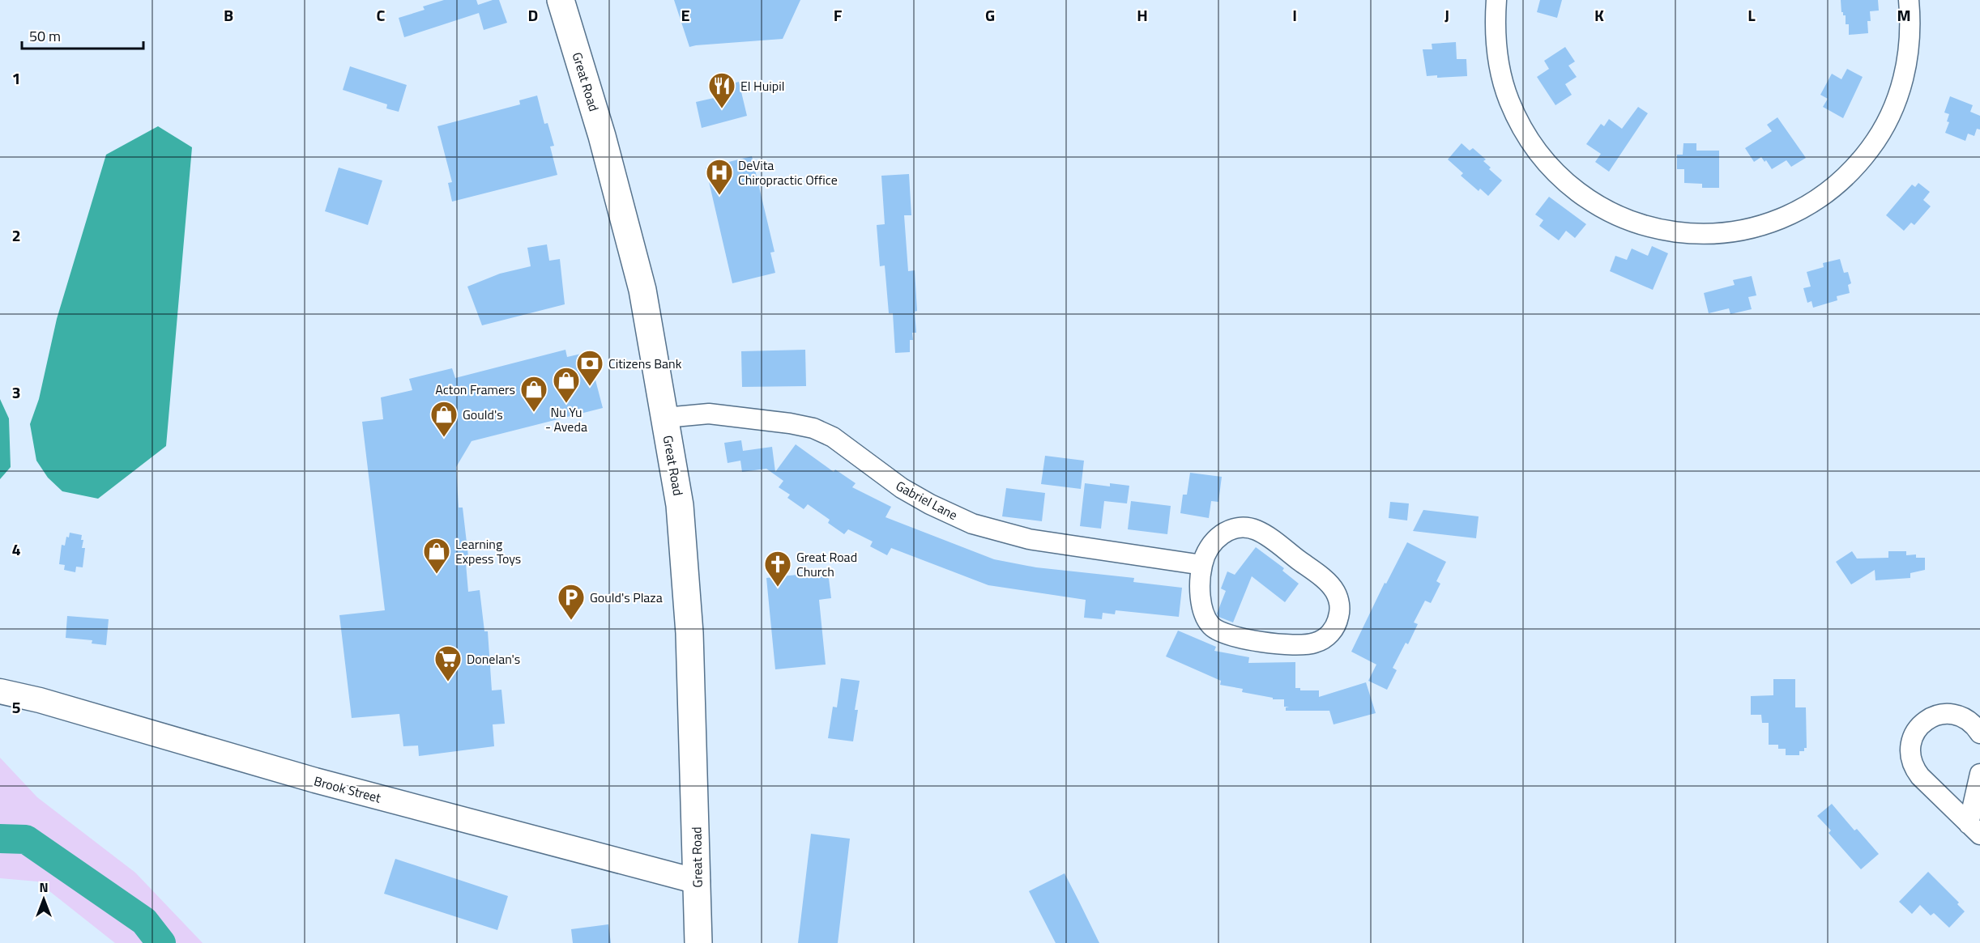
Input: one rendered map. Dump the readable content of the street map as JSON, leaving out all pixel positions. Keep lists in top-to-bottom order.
{
  "streets": {
    "main road": ["Great Road"],
    "street": ["Gabriel Lane", "Brook Street"]
  },
  "crossings": [
    ["Great Road", "Gabriel Lane"],
    ["Great Road", "Brook Street"]
  ],
  "places": {
    "restaurant": ["El Huipil"],
    "hospital": ["DeVita Chiropractic Office"],
    "bank": ["Citizens Bank"],
    "shop": [
      "Nu Yu - Aveda",
      "Acton Framers",
      "Gould's",
      "Learning Expess Toys"
    ],
    "church": ["Great Road Church"],
    "parking": ["Gould's Plaza"],
    "supermarket": ["Donelan's"]
  },
  "scale_bar": "50 m",
  "north": "top",
  "grid": {
    "columns": [
      "B",
      "C",
      "D",
      "E",
      "F",
      "G",
      "H",
      "I",
      "J",
      "K",
      "L",
      "M"
    ],
    "rows": [
      "1",
      "2",
      "3",
      "4",
      "5"
    ]
  }
}
